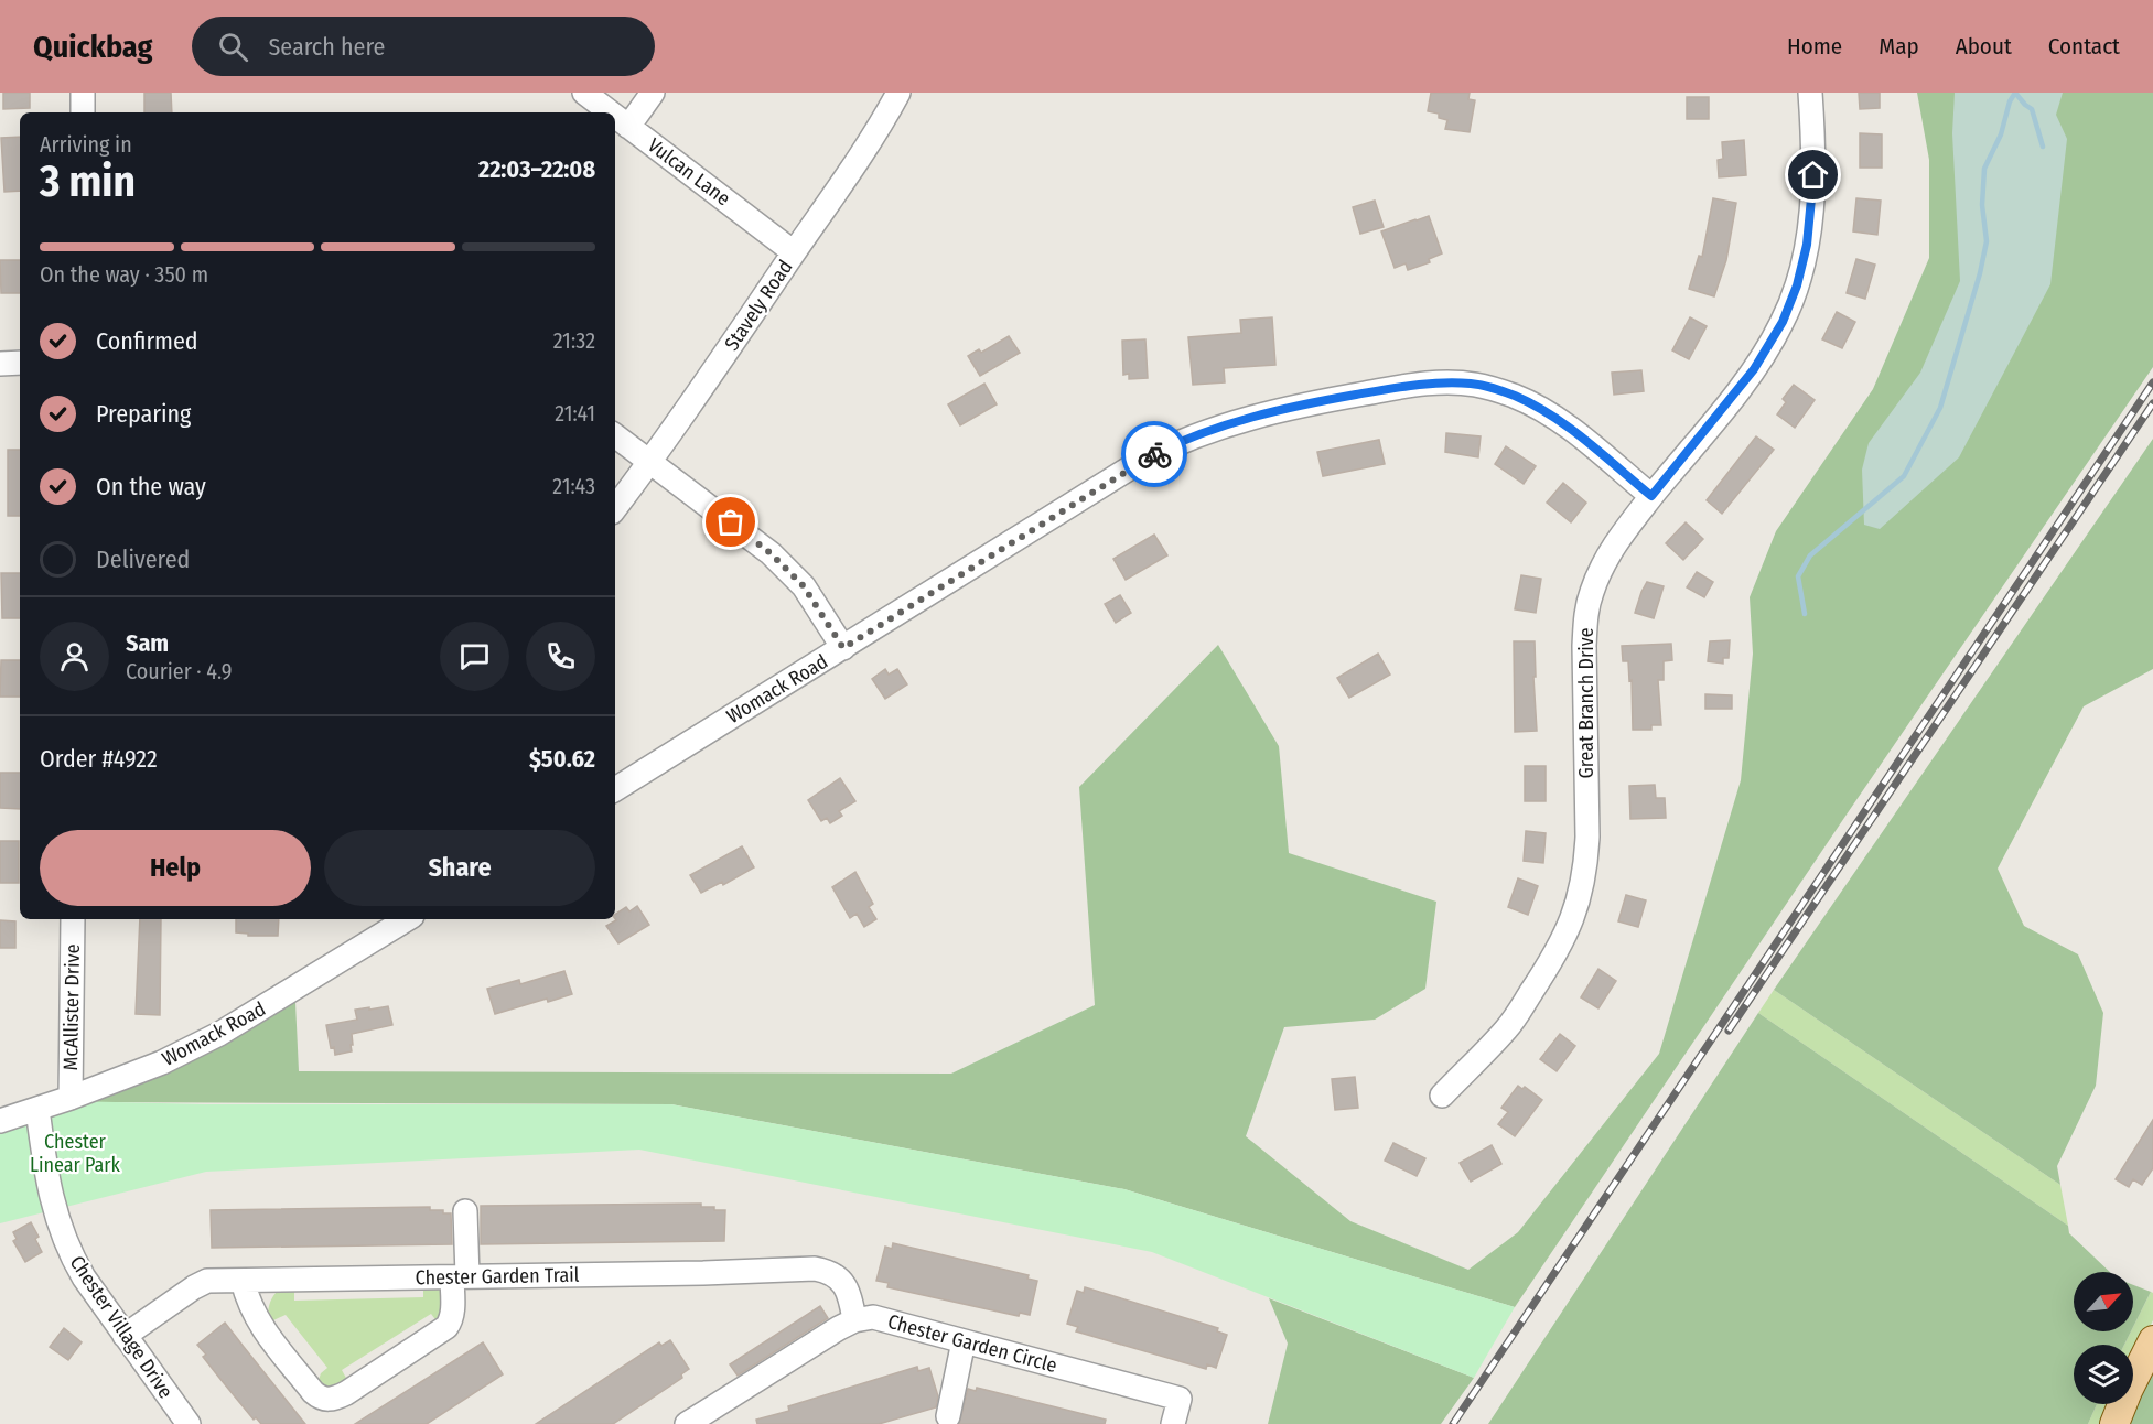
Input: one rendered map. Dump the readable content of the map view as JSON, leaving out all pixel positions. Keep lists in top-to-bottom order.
{
  "streets": {
    "street": [
      "Vulcan Lane",
      "Stavely Road",
      "Womack Road",
      "Great Branch Drive",
      "McAllister Drive",
      "Chester Garden Trail",
      "Chester Village Drive",
      "Chester Garden Circle"
    ]
  },
  "crossings": [
    ["Vulcan Lane", "Stavely Road"],
    ["Womack Road", "Great Branch Drive"],
    ["Womack Road", "McAllister Drive"],
    ["Womack Road", "Chester Village Drive"],
    ["Chester Garden Trail", "Chester Village Drive"],
    ["Chester Garden Trail", "Chester Garden Circle"]
  ],
  "parks": ["Chester Linear Park"],
  "north": "top right",
  "page": {
    "header": "Quickbag",
    "search": "Search here",
    "nav": [
      "Home",
      "Map",
      "About",
      "Contact"
    ],
    "heading": ["3 min", "Arriving in", "22:03–22:08"],
    "panel": [
      "Sam",
      "Courier · 4.9",
      "Order #4922",
      "$50.62"
    ],
    "bar": "On the way · 350 m",
    "list": [
      ["Confirmed", "21:32"],
      ["Preparing", "21:41"],
      ["On the way", "21:43"],
      "Delivered"
    ],
    "buttons": ["Help", "Share"]
  }
}
